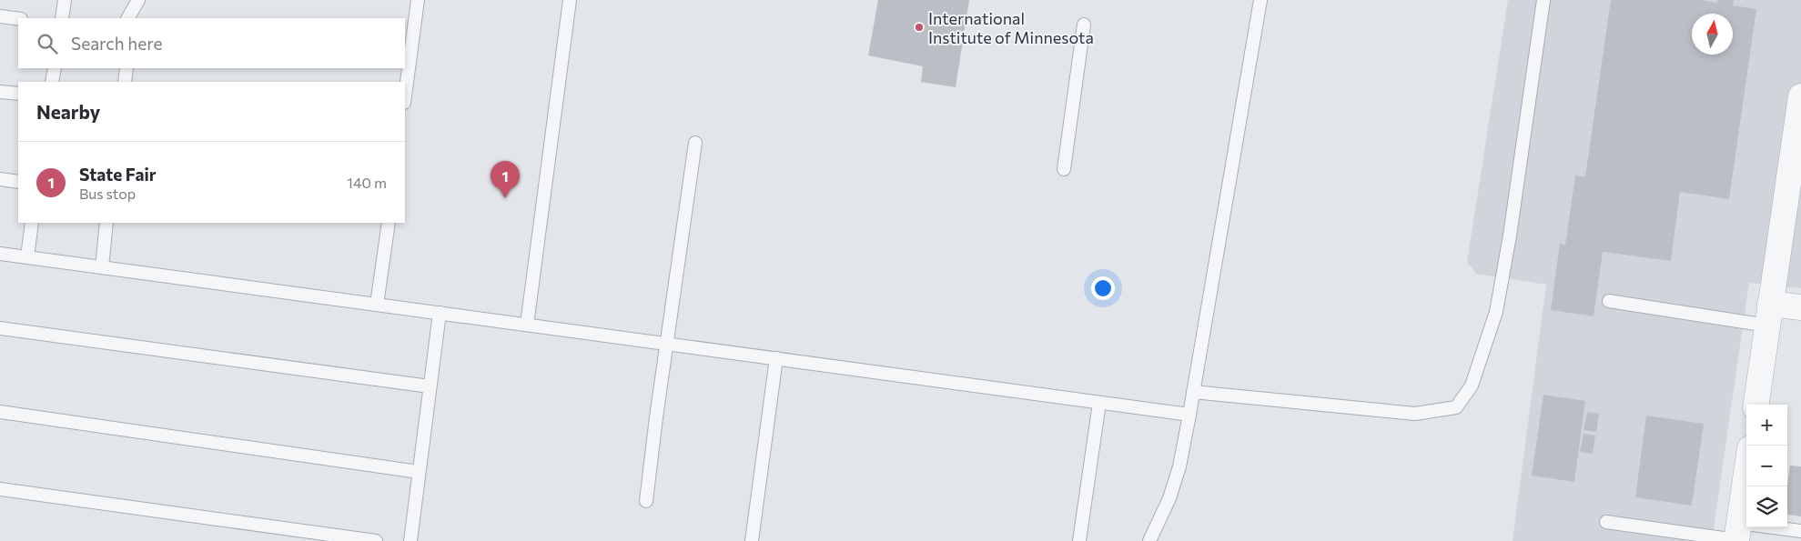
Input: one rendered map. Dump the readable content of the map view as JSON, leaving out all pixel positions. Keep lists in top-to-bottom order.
{
  "places": ["International Institute of Minnesota"],
  "north": "top",
  "page": {
    "search": "Search here",
    "heading": "Nearby",
    "list": [
      {
        "mark": "1",
        "name": "State Fair",
        "note": "Bus stop",
        "value": "140 m"
      }
    ],
    "pins": "1",
    "map_buttons": ["+", "−"]
  }
}
